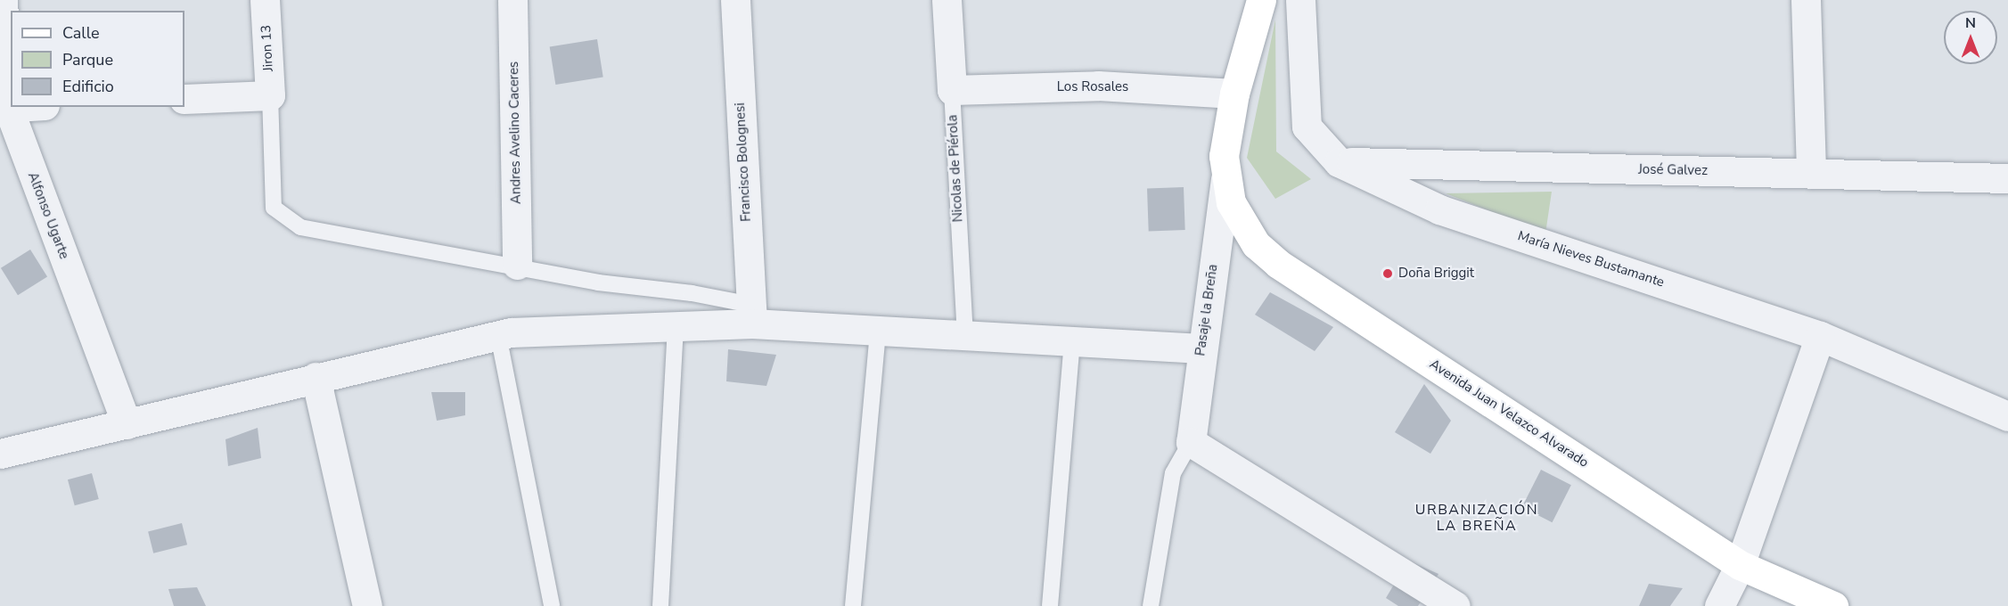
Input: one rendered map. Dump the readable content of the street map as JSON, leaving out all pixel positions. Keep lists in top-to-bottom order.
{
  "streets": {
    "street": [
      "Jiron 13",
      "Los Rosales",
      "Andres Avelino Caceres",
      "Francisco Bolognesi",
      "Nicolas de Piérola",
      "José Galvez",
      "Alfonso Ugarte",
      "María Nieves Bustamante",
      "Pasaje la Breña",
      "Avenida Juan Velazco Alvarado"
    ]
  },
  "crossings": [
    ["Los Rosales", "Nicolas de Piérola"],
    ["Los Rosales", "Avenida Juan Velazco Alvarado"],
    ["José Galvez", "María Nieves Bustamante"],
    ["Pasaje la Breña", "Avenida Juan Velazco Alvarado"]
  ],
  "districts": ["URBANIZACIÓN LA BREÑA"],
  "places": ["Doña Briggit"],
  "legend": ["Calle", "Parque", "Edificio"],
  "north": "top"
}
